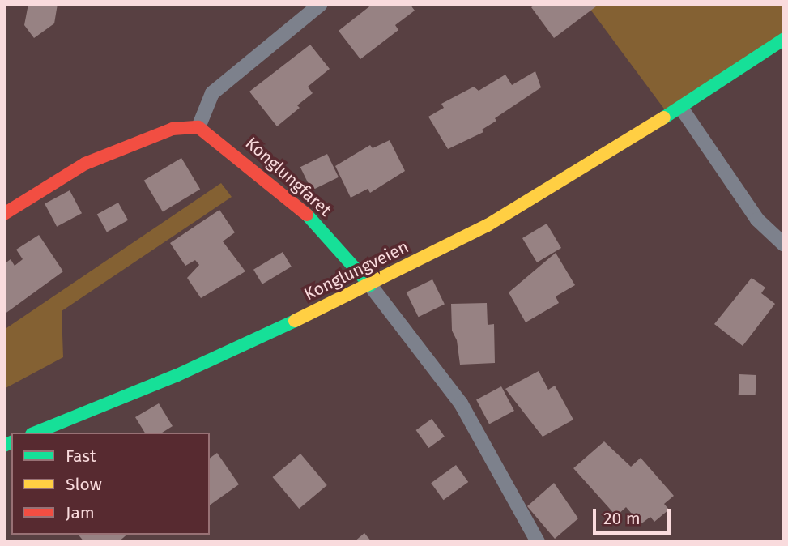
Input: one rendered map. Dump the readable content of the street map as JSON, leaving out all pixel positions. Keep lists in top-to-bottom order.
{
  "streets": {
    "street": ["Konglungfaret", "Konglungveien"]
  },
  "crossings": [
    ["Konglungfaret", "Konglungveien"]
  ],
  "legend": ["Fast", "Slow", "Jam"],
  "scale_bar": "20 m"
}
